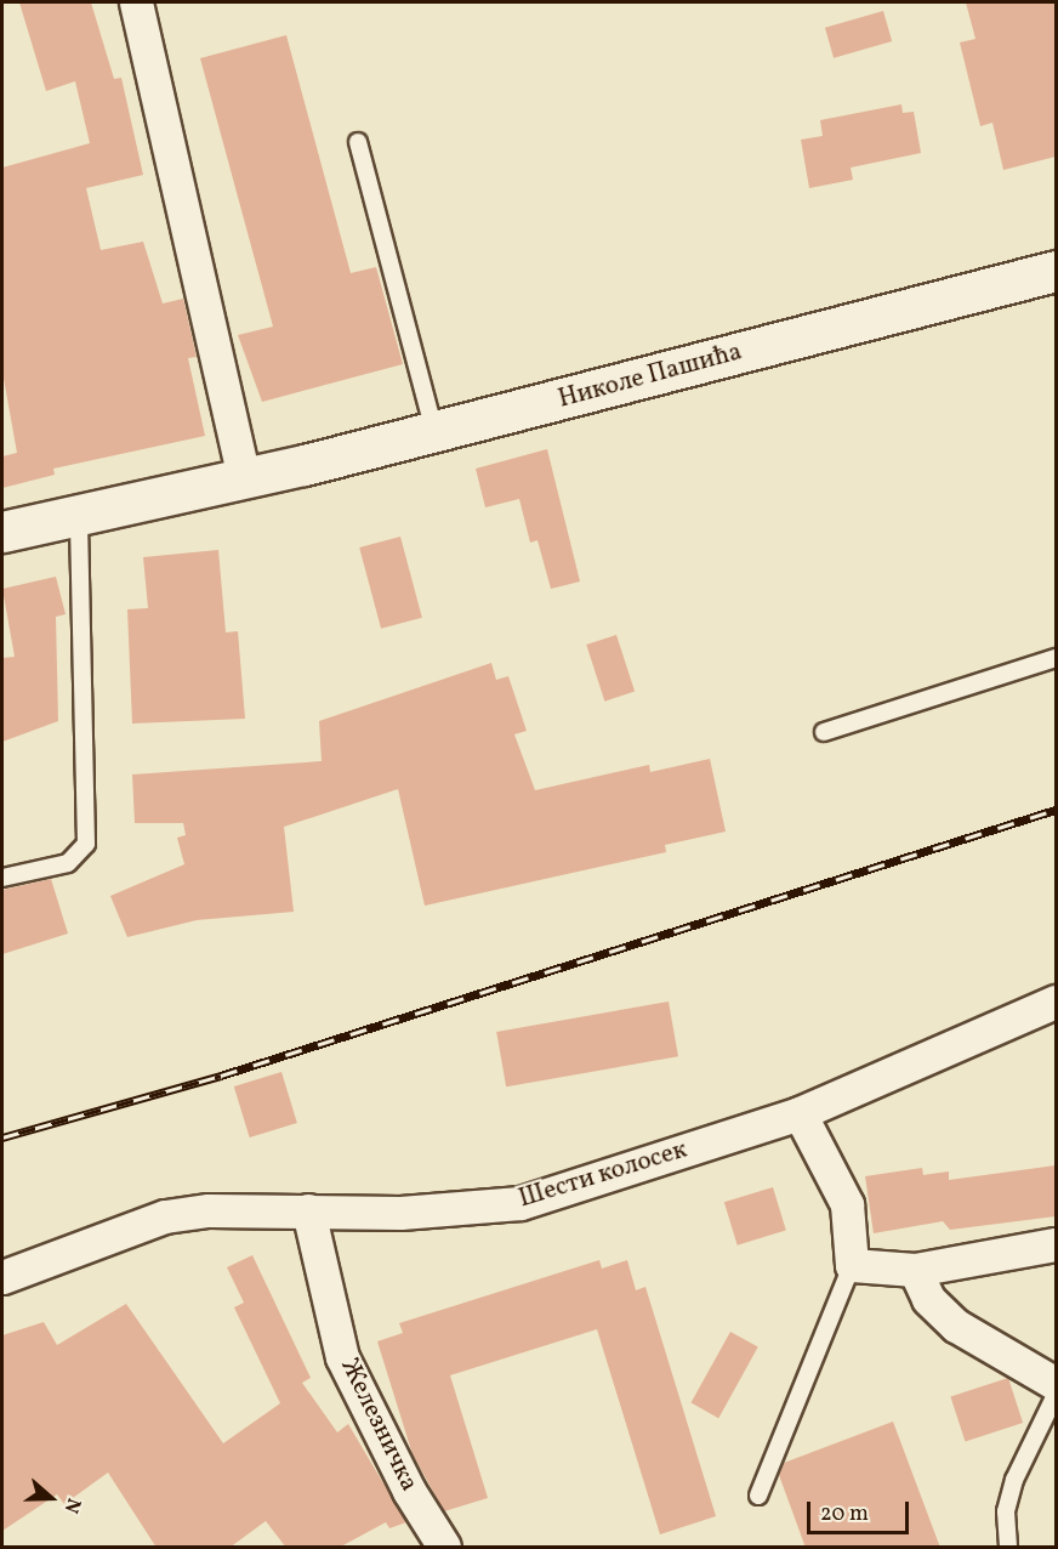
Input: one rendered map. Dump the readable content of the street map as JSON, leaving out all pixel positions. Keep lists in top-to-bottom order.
{
  "streets": {
    "main road": ["Николе Пашића"],
    "street": ["Шести колосек", "Железничка"]
  },
  "crossings": [
    ["Шести колосек", "Железничка"]
  ],
  "scale_bar": "20 m",
  "north": "right"
}
